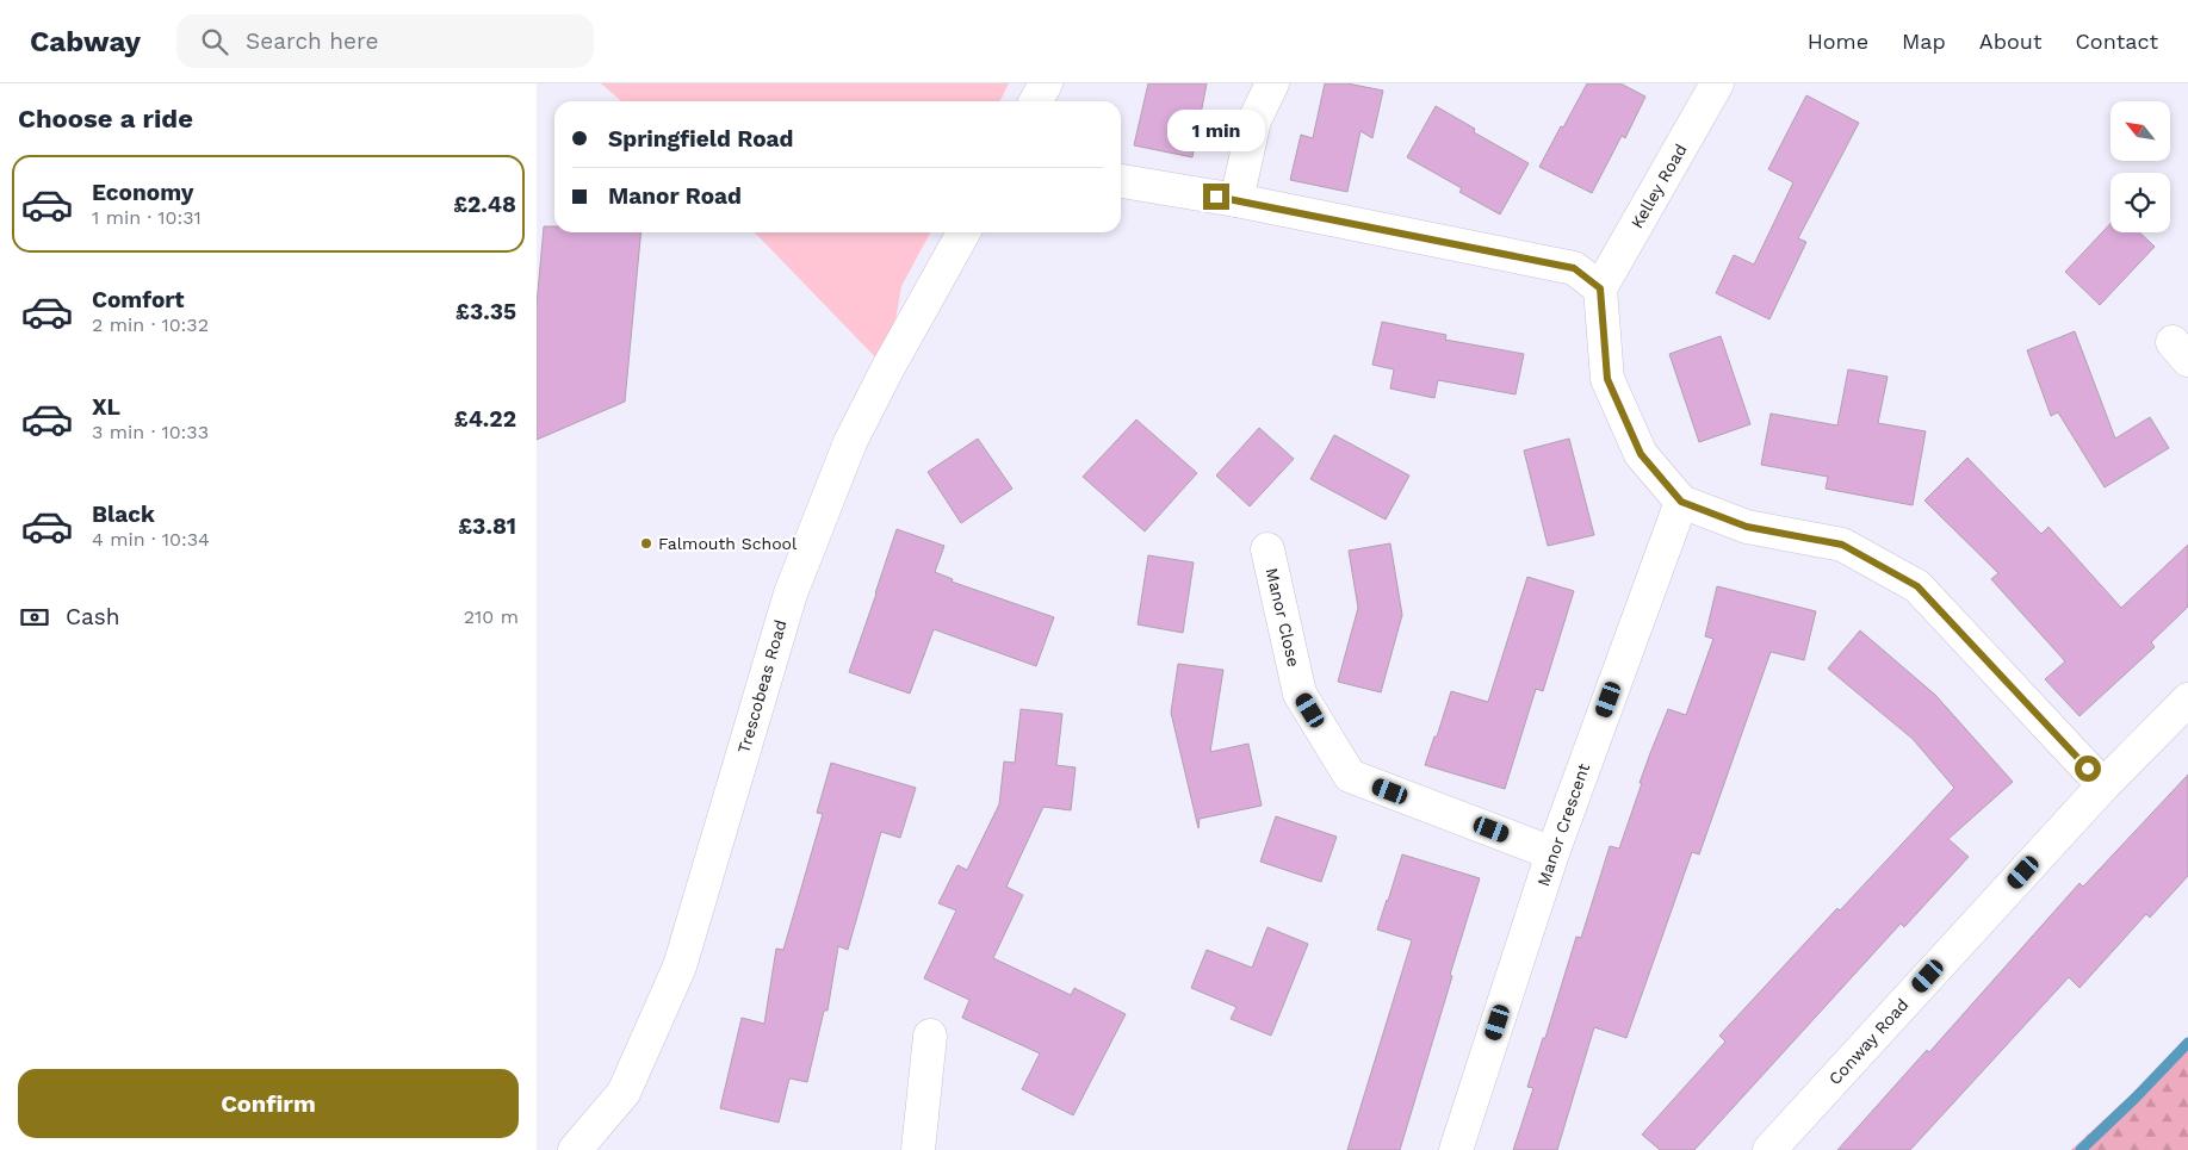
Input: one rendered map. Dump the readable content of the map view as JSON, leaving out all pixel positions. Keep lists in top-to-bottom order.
{
  "streets": {
    "street": [
      "Kelley Road",
      "Manor Close",
      "Trescobeas Road",
      "Manor Crescent",
      "Conway Road"
    ]
  },
  "crossings": [
    ["Manor Close", "Manor Crescent"]
  ],
  "places": ["Falmouth School"],
  "north": "top left",
  "page": {
    "header": "Cabway",
    "search": "Search here",
    "nav": [
      "Home",
      "Map",
      "About",
      "Contact"
    ],
    "heading": "Choose a ride",
    "banner": ["Springfield Road", "Manor Road"],
    "bubble": "1 min",
    "list": [
      {
        "name": "Economy",
        "note": "1 min · 10:31",
        "value": "£2.48"
      },
      {
        "name": "Comfort",
        "note": "2 min · 10:32",
        "value": "£3.35"
      },
      {
        "name": "XL",
        "note": "3 min · 10:33",
        "value": "£4.22"
      },
      {
        "name": "Black",
        "note": "4 min · 10:34",
        "value": "£3.81"
      }
    ],
    "pay": ["Cash", "210 m"],
    "buttons": "Confirm"
  }
}
